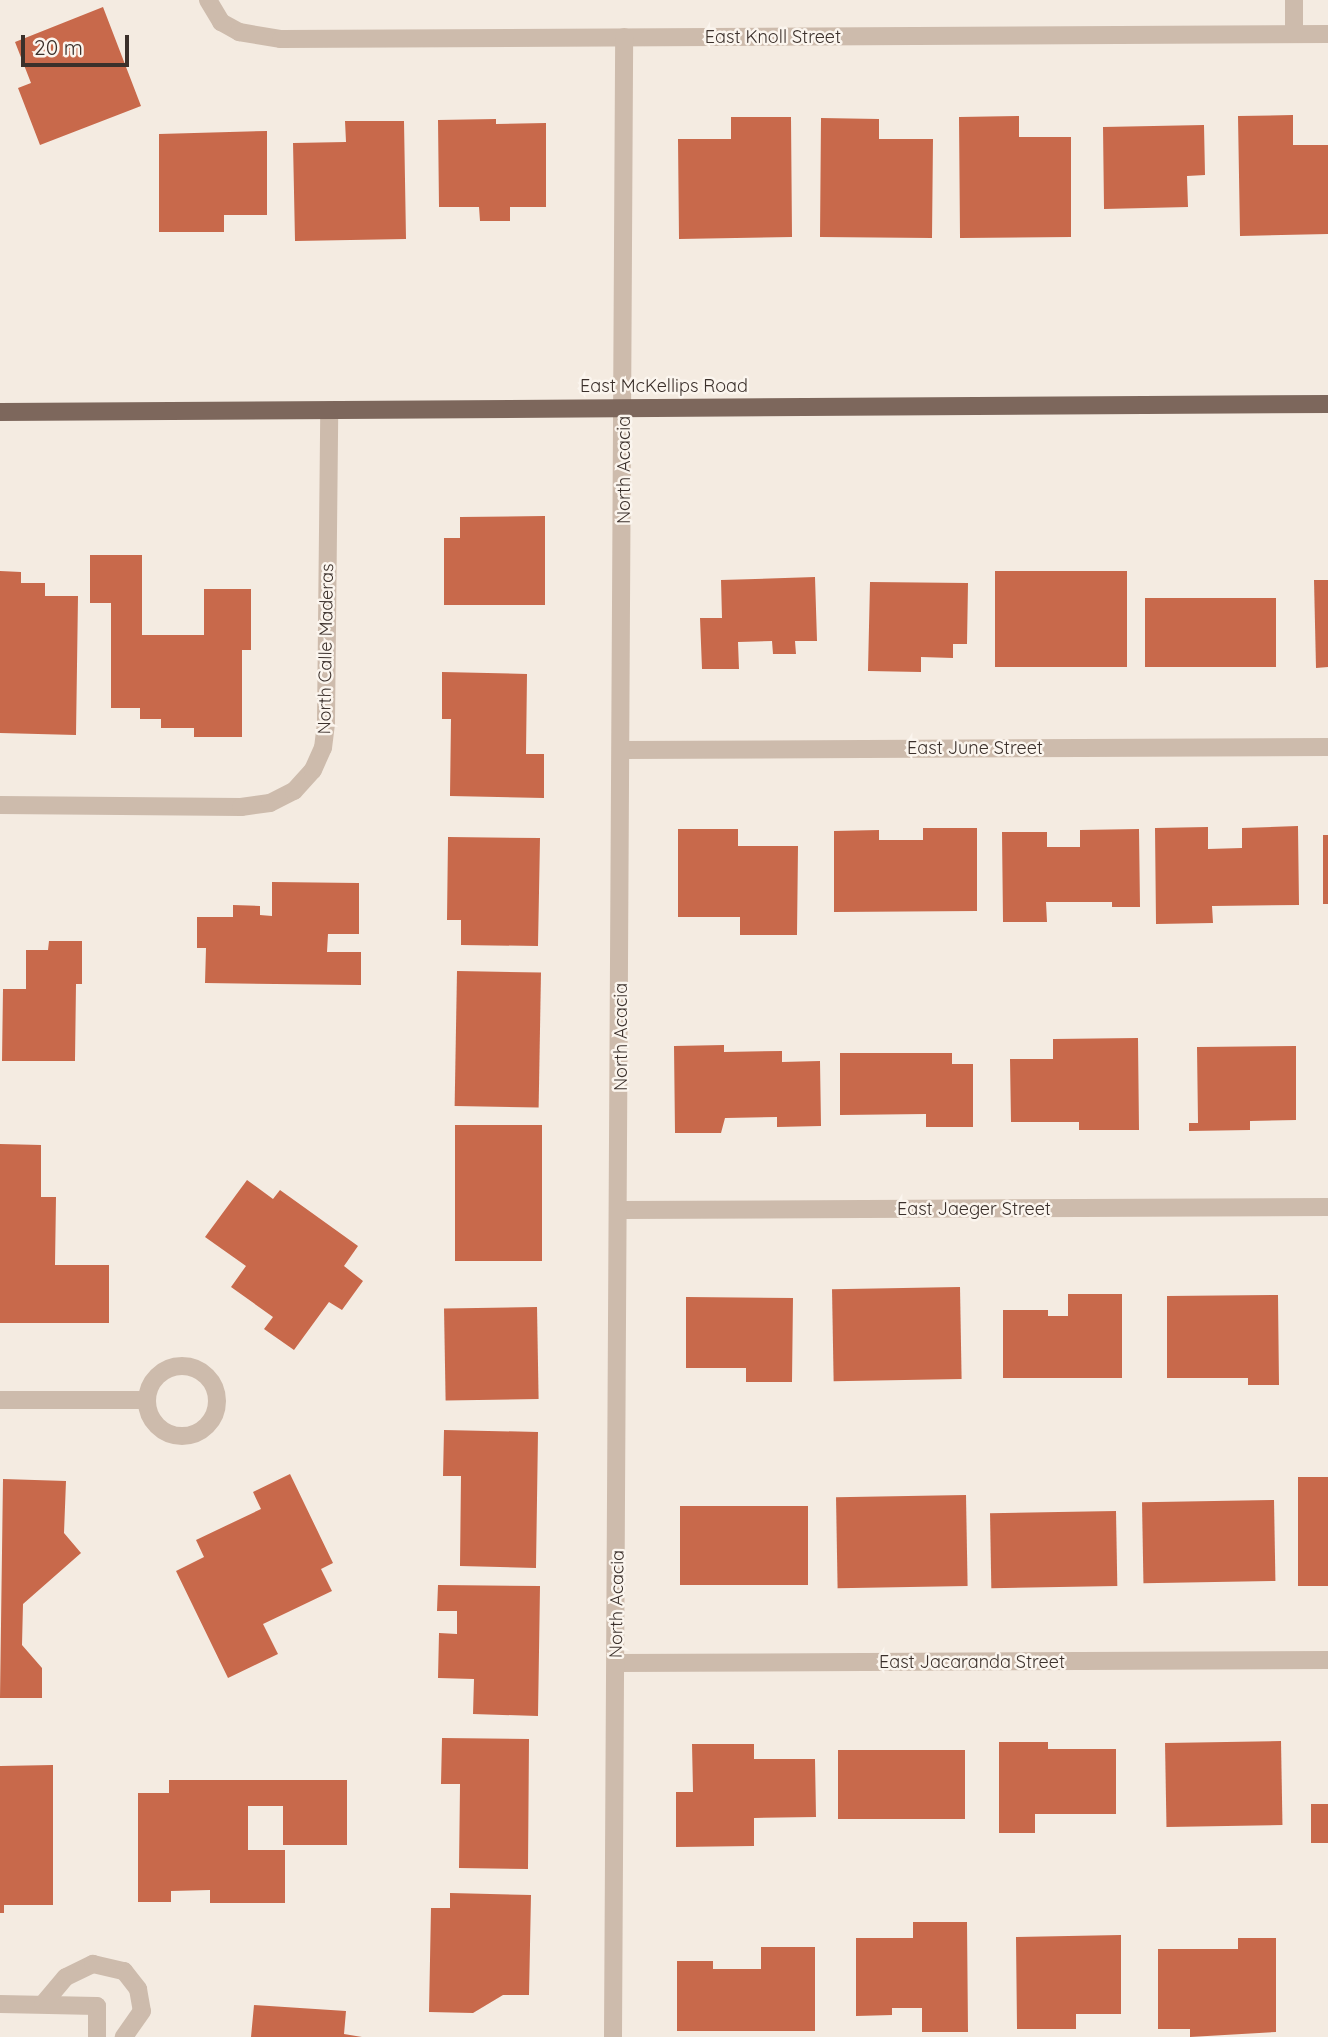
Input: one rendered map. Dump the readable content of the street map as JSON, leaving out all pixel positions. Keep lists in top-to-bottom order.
{
  "streets": {
    "main road": ["East McKellips Road"],
    "street": [
      "East Knoll Street",
      "North Acacia",
      "North Calle Maderas",
      "East June Street",
      "East Jaeger Street",
      "East Jacaranda Street"
    ]
  },
  "crossings": [
    ["East Knoll Street", "North Acacia"],
    ["East McKellips Road", "North Acacia"],
    ["East McKellips Road", "North Calle Maderas"],
    ["North Acacia", "East June Street"],
    ["North Acacia", "East Jaeger Street"],
    ["North Acacia", "East Jacaranda Street"]
  ],
  "scale_bar": "20 m"
}
